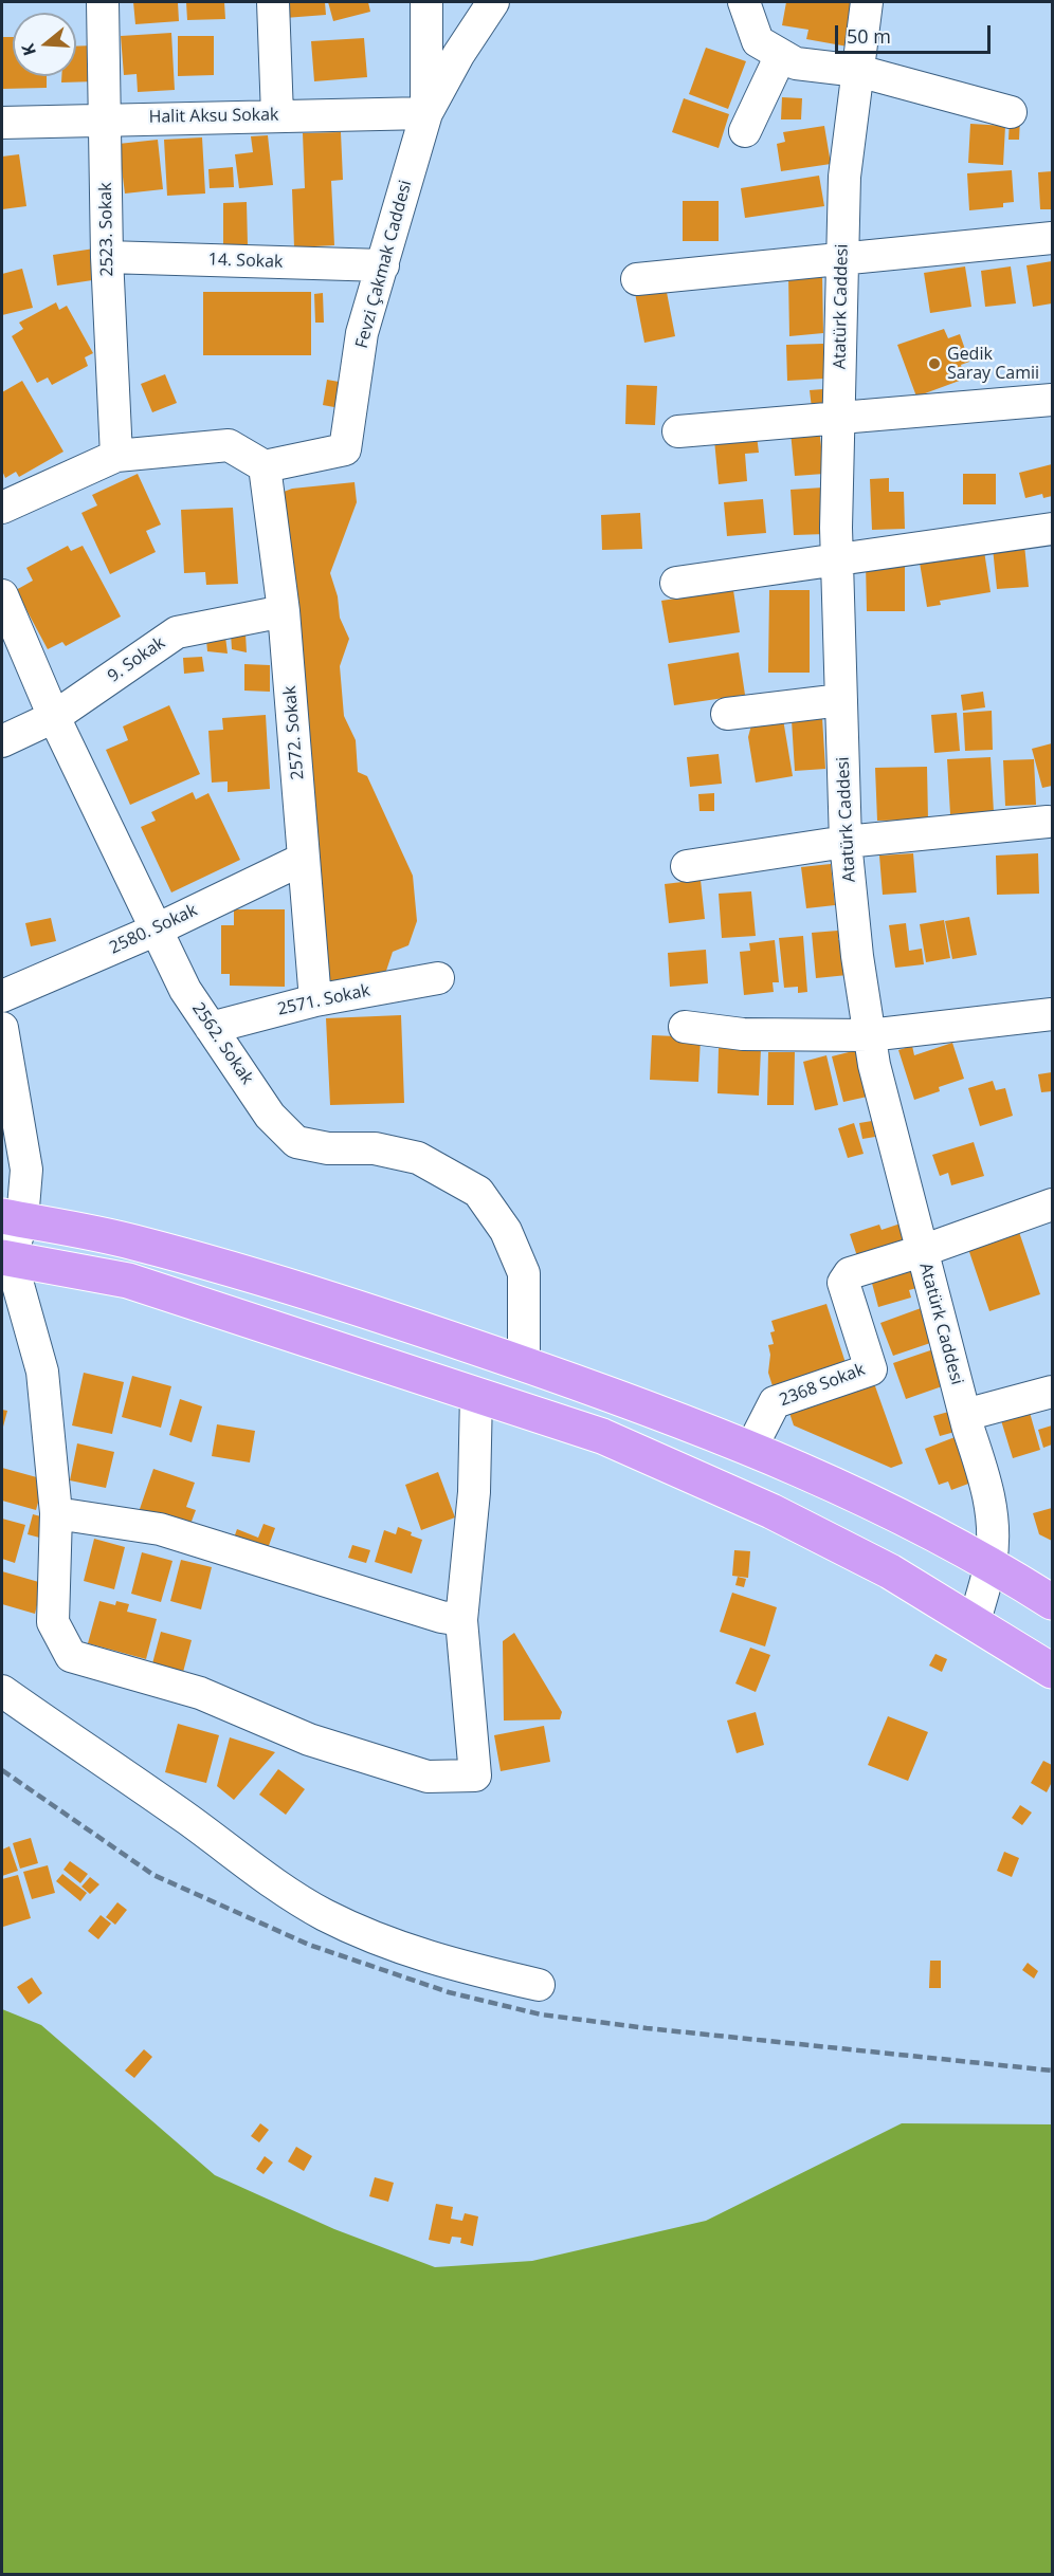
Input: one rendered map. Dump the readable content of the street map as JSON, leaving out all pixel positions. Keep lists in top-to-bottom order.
{
  "streets": {
    "street": [
      "Halit Aksu Sokak",
      "2523. Sokak",
      "14. Sokak",
      "Fevzi Çakmak Caddesi",
      "Atatürk Caddesi",
      "9. Sokak",
      "2572. Sokak",
      "2580. Sokak",
      "2571. Sokak",
      "2562. Sokak",
      "2368 Sokak"
    ]
  },
  "crossings": [
    ["Halit Aksu Sokak", "2523. Sokak"],
    ["Halit Aksu Sokak", "Fevzi Çakmak Caddesi"],
    ["2523. Sokak", "14. Sokak"],
    ["14. Sokak", "Fevzi Çakmak Caddesi"],
    ["Fevzi Çakmak Caddesi", "2572. Sokak"],
    ["Atatürk Caddesi", "2368 Sokak"],
    ["9. Sokak", "2572. Sokak"],
    ["9. Sokak", "2562. Sokak"],
    ["2572. Sokak", "2580. Sokak"],
    ["2572. Sokak", "2571. Sokak"],
    ["2580. Sokak", "2562. Sokak"],
    ["2571. Sokak", "2562. Sokak"]
  ],
  "places": ["Gedik Saray Camii"],
  "scale_bar": "50 m",
  "north": "left"
}
